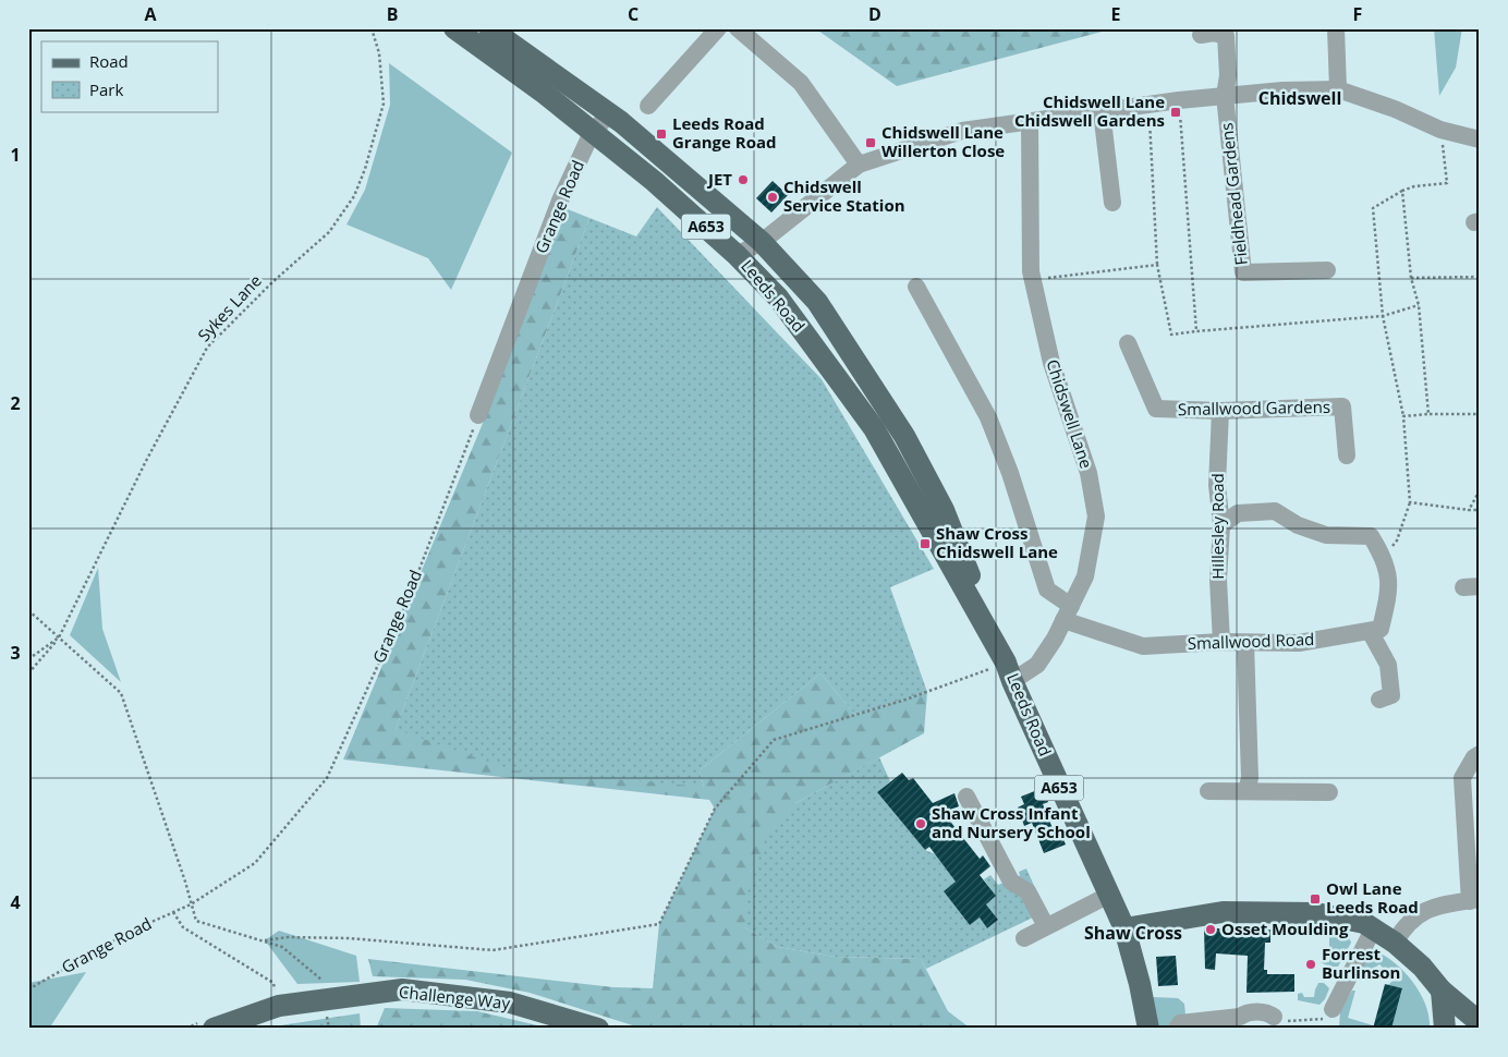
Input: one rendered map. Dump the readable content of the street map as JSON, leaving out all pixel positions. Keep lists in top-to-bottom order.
{
  "streets": {
    "main road": ["A653", "Leeds Road", "Challenge Way"],
    "street": [
      "Fieldhead Gardens",
      "Grange Road",
      "Smallwood Gardens",
      "Chidswell Lane",
      "Hillesley Road",
      "Smallwood Road"
    ],
    "path": ["Sykes Lane"]
  },
  "crossings": [
    ["Grange Road", "Leeds Road"],
    ["Leeds Road", "Chidswell Lane"],
    ["Smallwood Gardens", "Hillesley Road"],
    ["Chidswell Lane", "Smallwood Road"],
    ["Hillesley Road", "Smallwood Road"]
  ],
  "districts": ["Chidswell", "Shaw Cross"],
  "places": {
    "transit": [
      "Chidswell Lane Chidswell Gardens",
      "Leeds Road Grange Road",
      "Chidswell Lane Willerton Close",
      "Shaw Cross Chidswell Lane",
      "Owl Lane Leeds Road"
    ],
    "other": [
      "JET",
      "Chidswell Service Station",
      "Shaw Cross Infant and Nursery School",
      "Osset Moulding",
      "Forrest Burlinson"
    ]
  },
  "legend": ["Road", "Park"],
  "grid": {
    "columns": [
      "A",
      "B",
      "C",
      "D",
      "E",
      "F"
    ],
    "rows": [
      "1",
      "2",
      "3",
      "4"
    ]
  }
}
